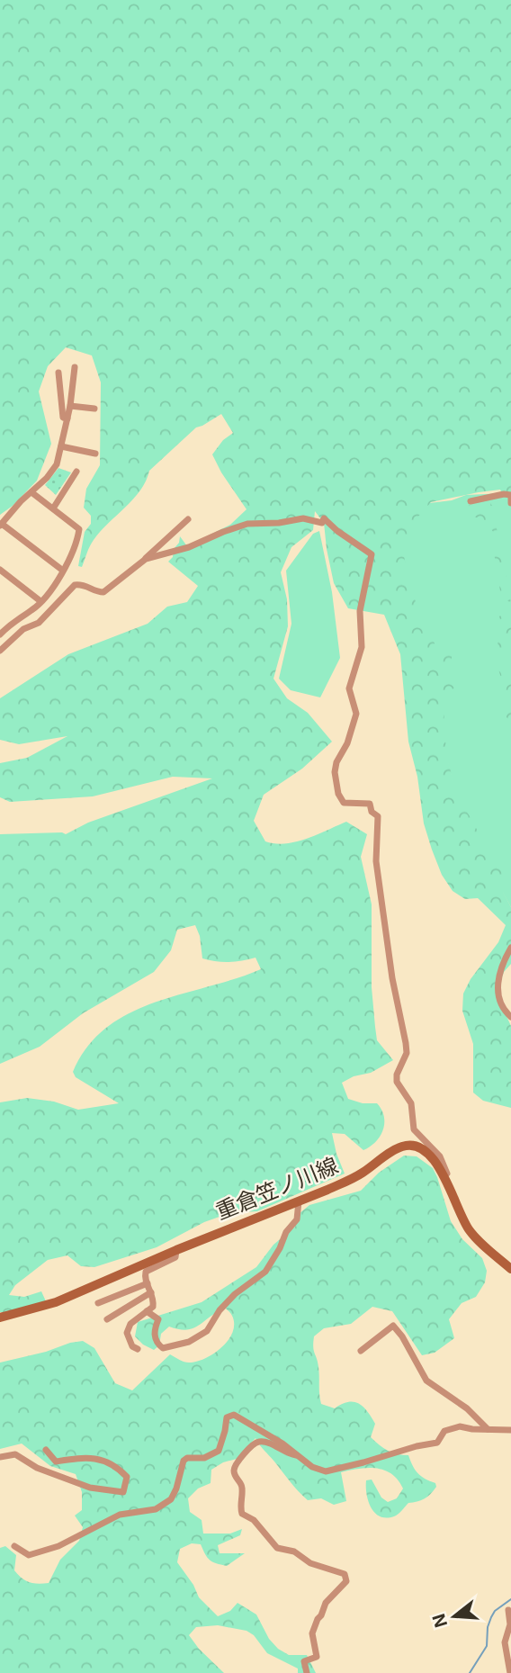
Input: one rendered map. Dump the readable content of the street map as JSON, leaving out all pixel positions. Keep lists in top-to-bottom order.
{
  "streets": {
    "main road": ["重倉笠ノ川線"]
  },
  "north": "left"
}
